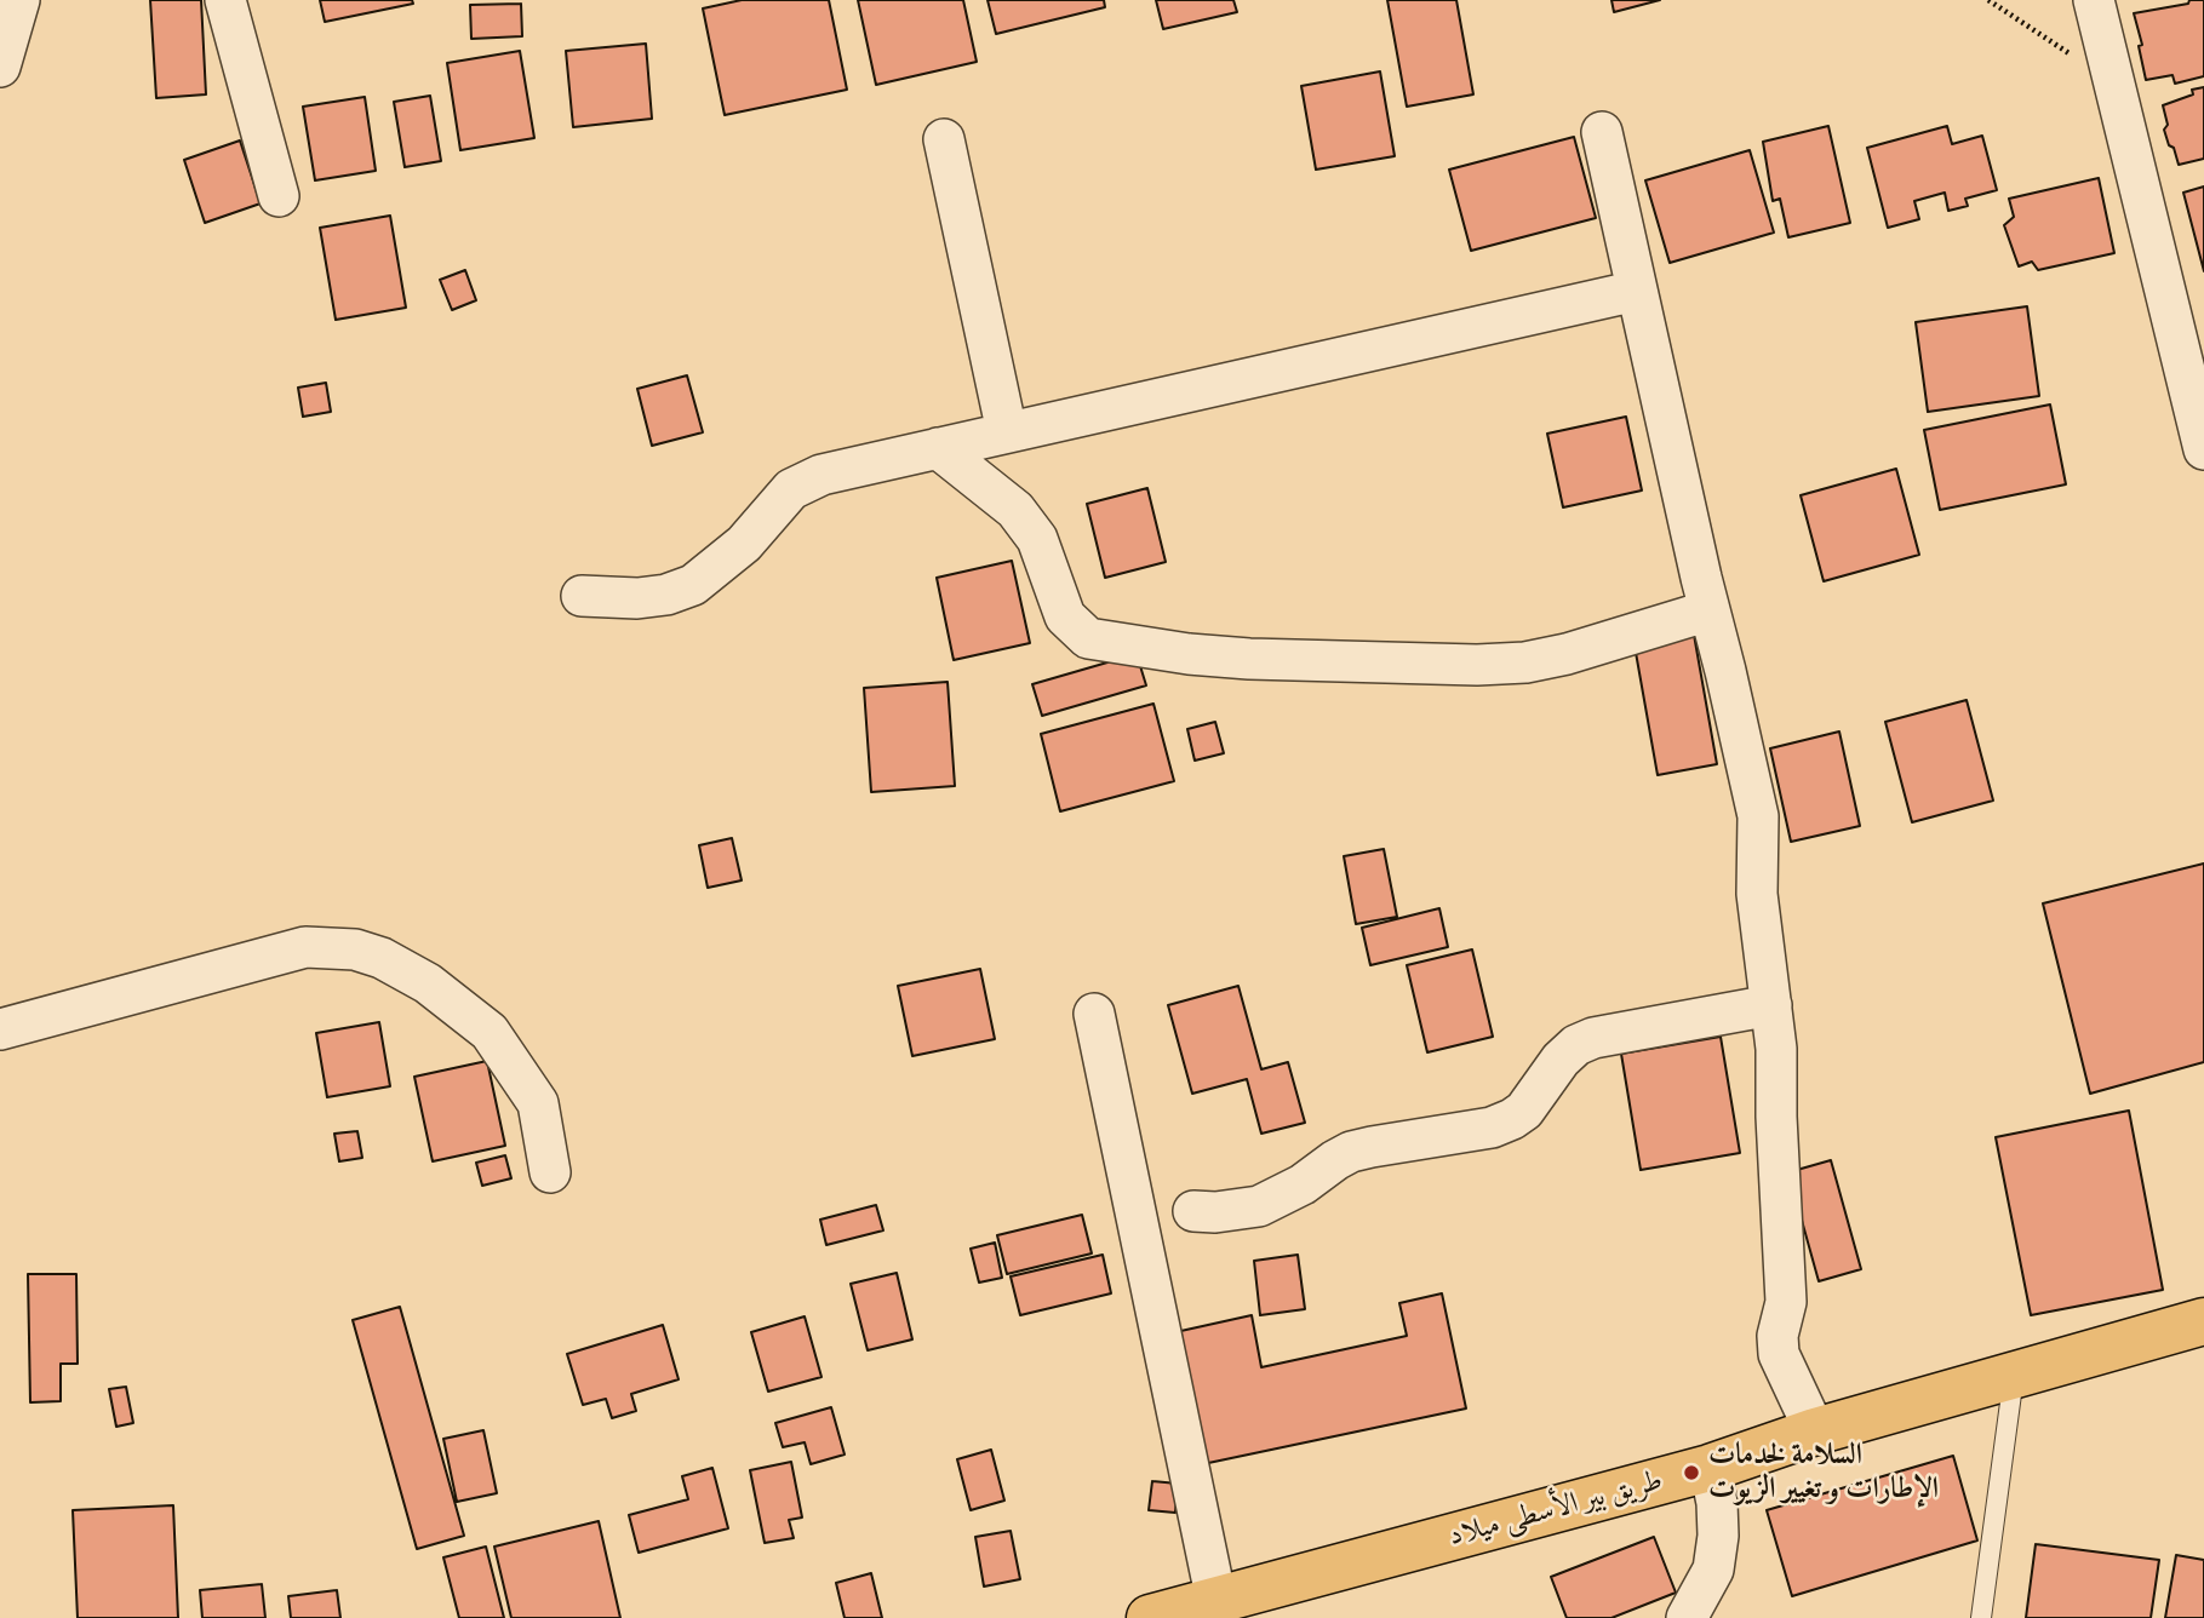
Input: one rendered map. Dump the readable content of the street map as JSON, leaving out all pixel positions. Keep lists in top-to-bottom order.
{
  "streets": {
    "main road": ["طريق بير الأسطى ميلاد"]
  },
  "places": ["السلامة لخدمات الإطارات و تغيير الزيوت"]
}
